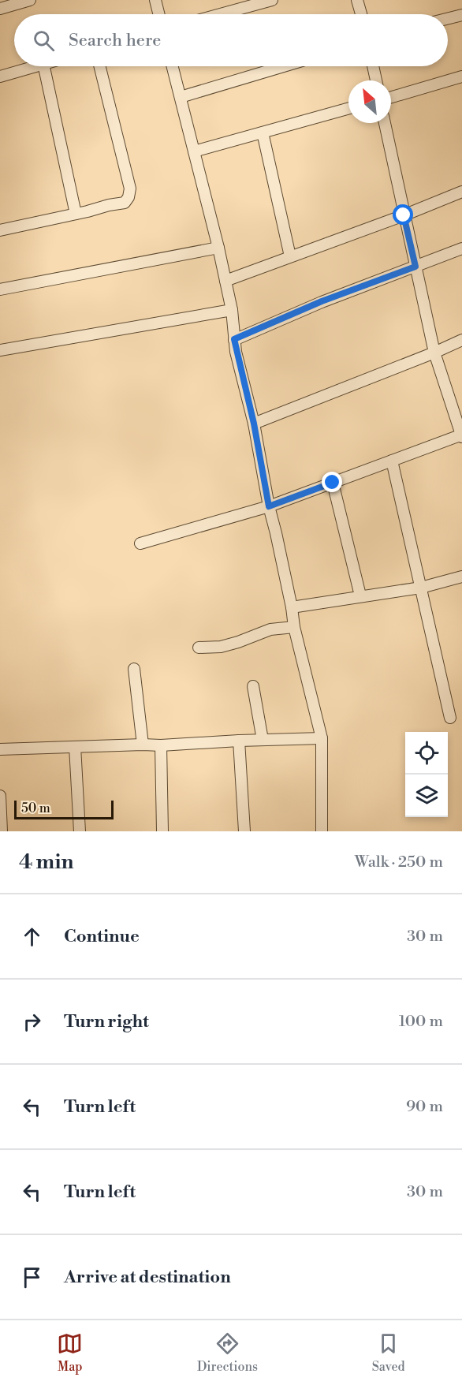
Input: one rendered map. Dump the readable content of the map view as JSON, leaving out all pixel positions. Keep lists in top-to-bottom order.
{
  "scale_bar": "50 m",
  "north": "top left",
  "page": {
    "search": "Search here",
    "scale": "50 m",
    "heading": ["4 min", "Walk · 250 m"],
    "list": [
      ["Continue", "30 m"],
      ["Turn right", "100 m"],
      ["Turn left", "90 m"],
      ["Turn left", "30 m"],
      "Arrive at destination"
    ],
    "nav": ["Map", "Directions", "Saved"]
  }
}
